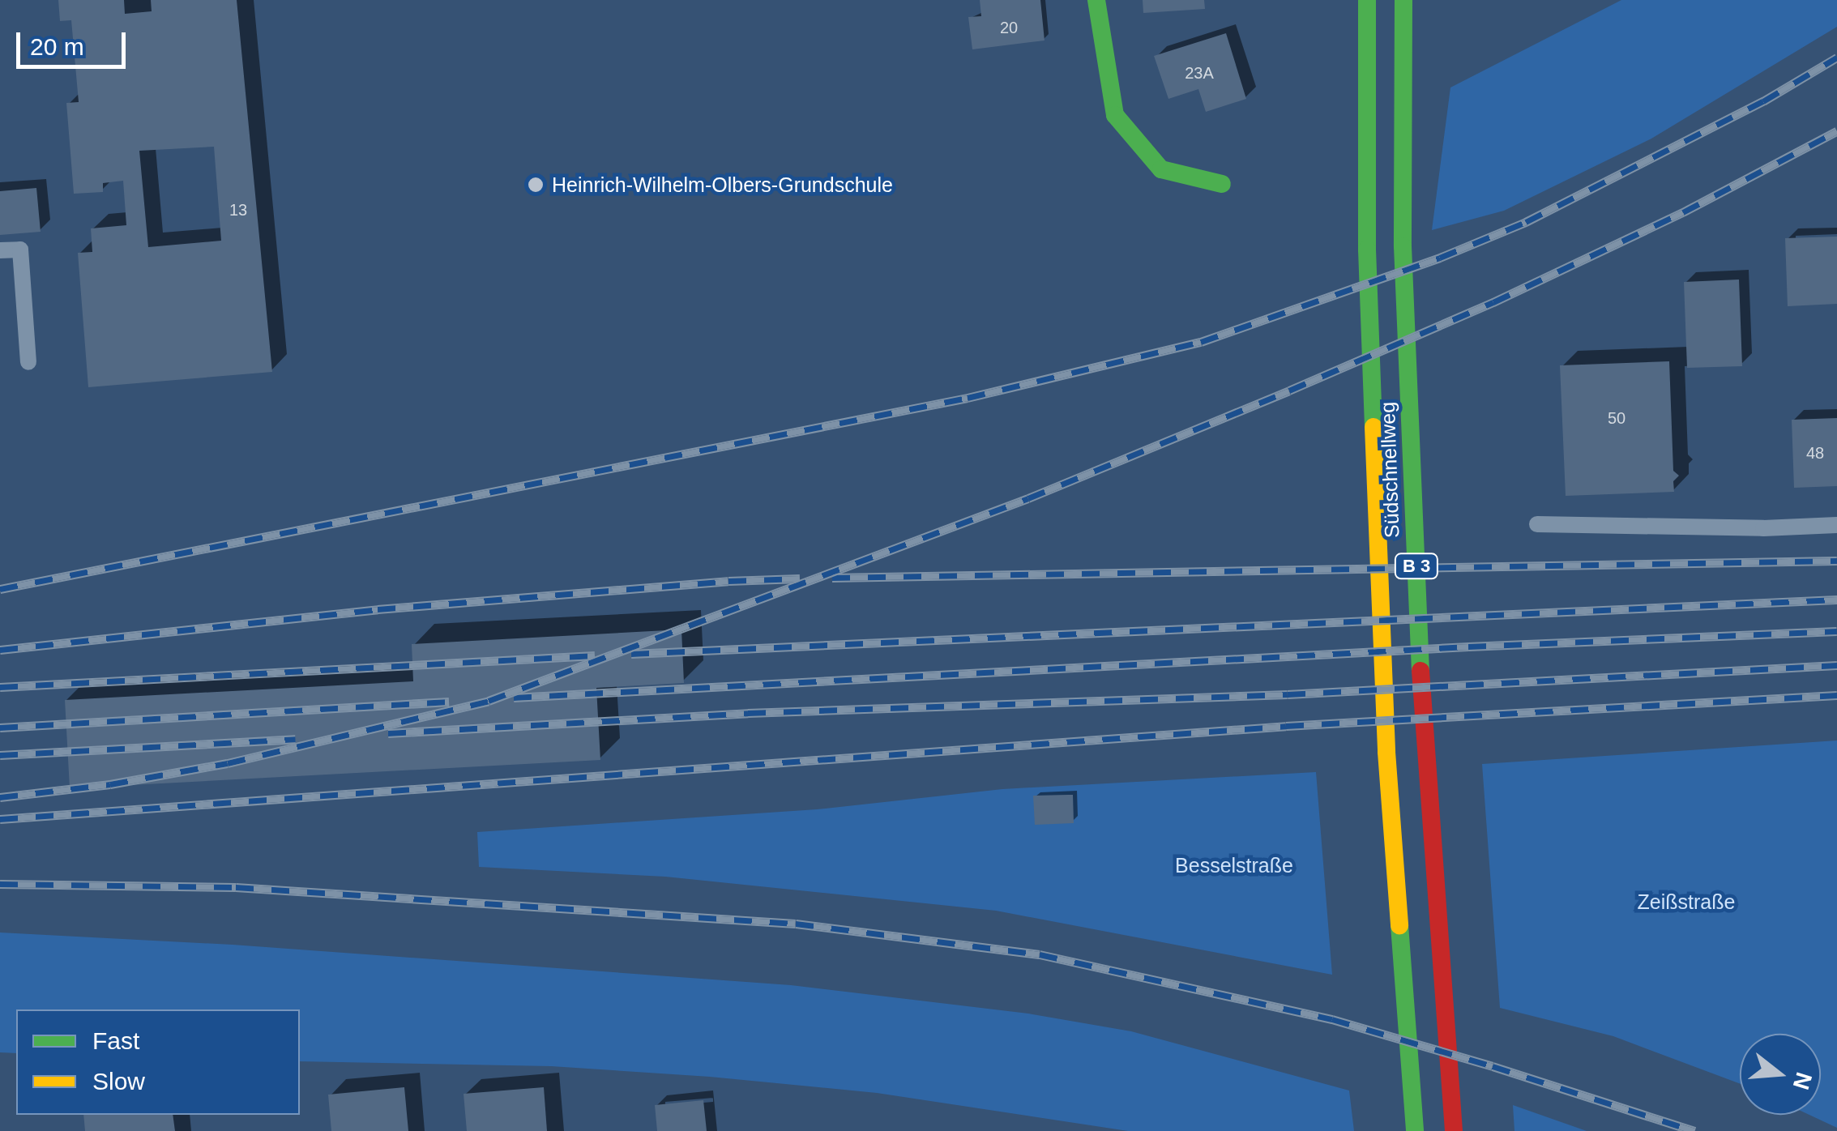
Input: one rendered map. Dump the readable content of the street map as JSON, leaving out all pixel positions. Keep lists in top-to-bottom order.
{
  "streets": {
    "main road": ["Südschnellweg", "B 3"]
  },
  "parks": ["Besselstraße", "Zeißstraße"],
  "places": ["Heinrich-Wilhelm-Olbers-Grundschule"],
  "house_numbers": [
    "20",
    "23A",
    "13",
    "50",
    "48"
  ],
  "legend": ["Fast", "Slow"],
  "scale_bar": "20 m",
  "north": "right"
}
